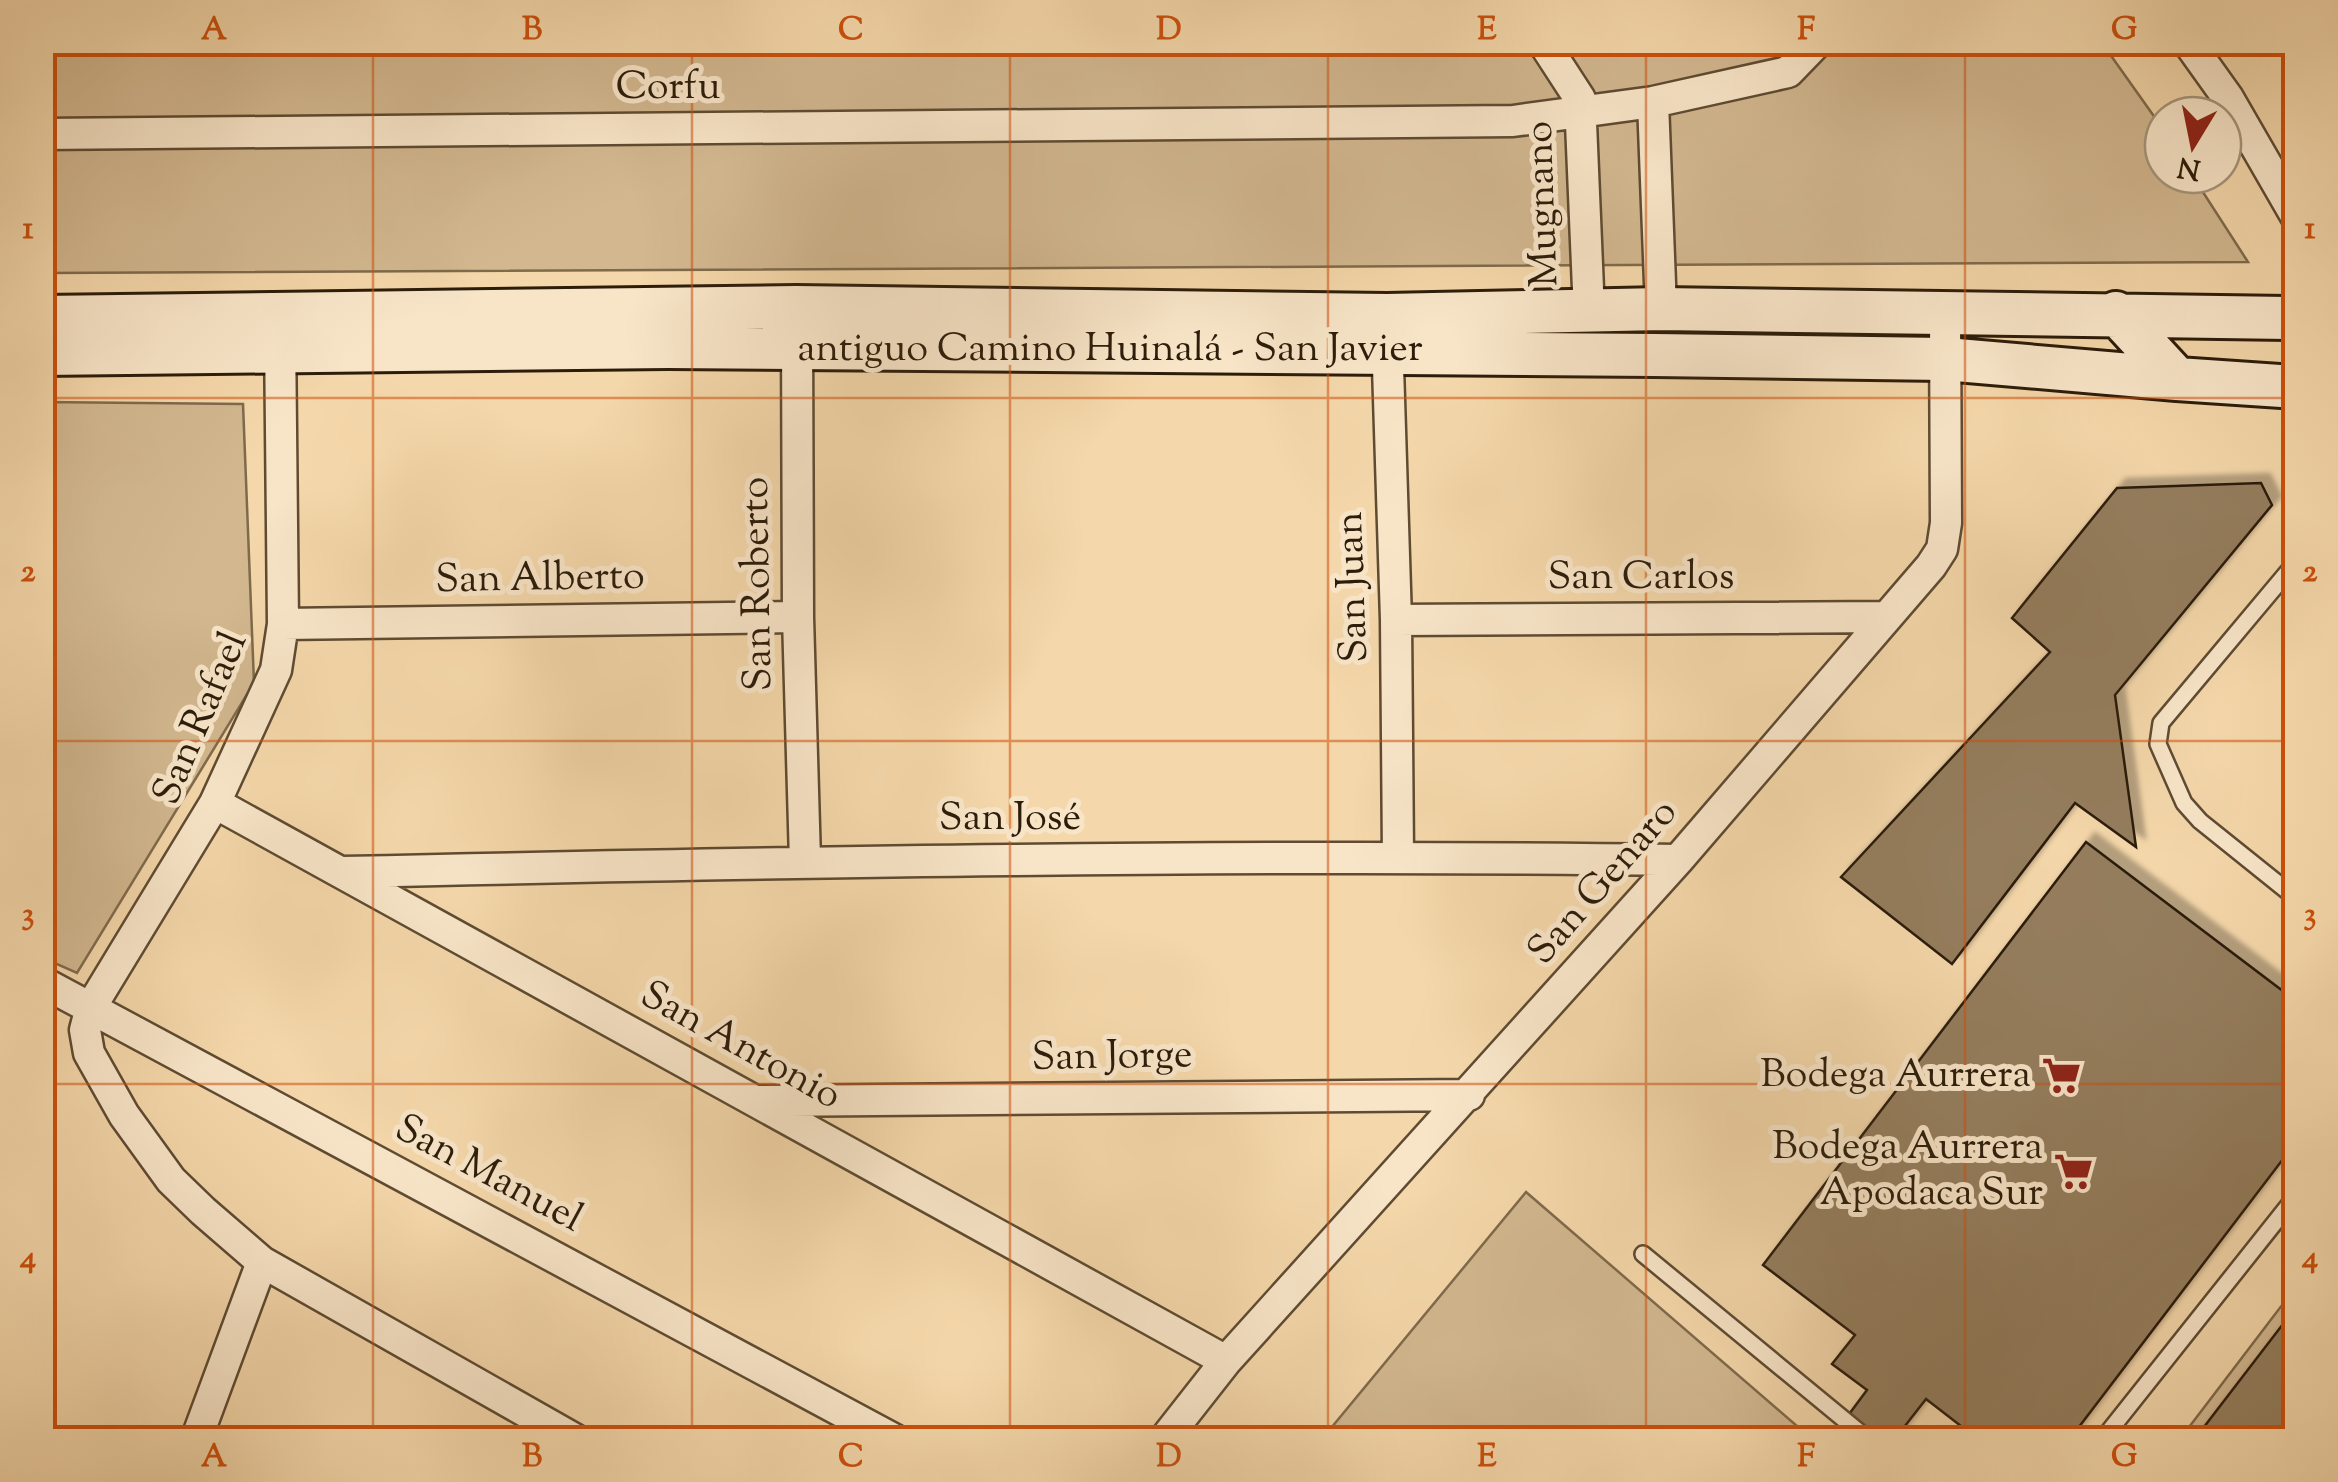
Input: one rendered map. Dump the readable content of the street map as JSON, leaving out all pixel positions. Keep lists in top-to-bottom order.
{
  "streets": {
    "main road": ["antiguo Camino Huinalá - San Javier"],
    "street": [
      "Corfu",
      "Mugnano",
      "San Carlos",
      "San Alberto",
      "San Roberto",
      "San Juan",
      "San Rafael",
      "San José",
      "San Genaro",
      "San Antonio",
      "San Jorge",
      "San Manuel"
    ]
  },
  "crossings": [
    ["Corfu", "Mugnano"],
    ["antiguo Camino Huinalá - San Javier", "San Juan"],
    ["antiguo Camino Huinalá - San Javier", "San Genaro"],
    ["San Carlos", "San Juan"],
    ["San Carlos", "San Genaro"],
    ["San Alberto", "San Roberto"],
    ["San Alberto", "San Rafael"],
    ["San Roberto", "San José"],
    ["San Juan", "San José"],
    ["San Rafael", "San Antonio"],
    ["San Rafael", "San Manuel"],
    ["San José", "San Genaro"],
    ["San José", "San Antonio"],
    ["San Genaro", "San Antonio"],
    ["San Genaro", "San Jorge"],
    ["San Antonio", "San Jorge"]
  ],
  "places": {
    "supermarket": ["Bodega Aurrera", "Bodega Aurrera Apodaca Sur"]
  },
  "north": "bottom",
  "grid": {
    "columns": [
      "A",
      "B",
      "C",
      "D",
      "E",
      "F",
      "G"
    ],
    "rows": [
      "1",
      "2",
      "3",
      "4"
    ]
  }
}
